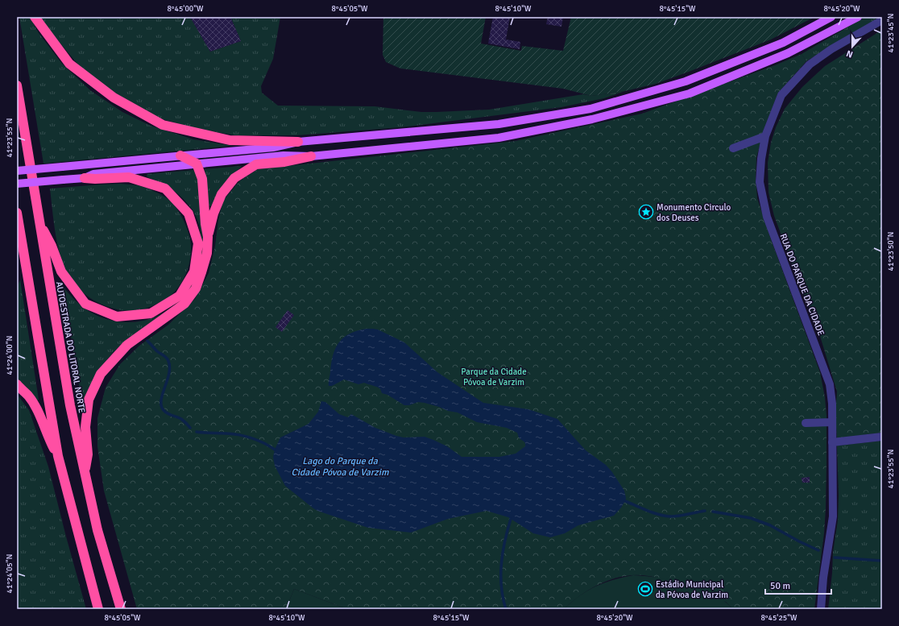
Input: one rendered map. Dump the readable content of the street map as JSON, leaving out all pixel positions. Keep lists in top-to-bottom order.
{
  "streets": {
    "highway": ["AUTOESTRADA DO LITORAL NORTE"],
    "street": ["RUA DO PARQUE DA CIDADE"]
  },
  "water": ["Lago do Parque da Cidade Póvoa de Varzim"],
  "parks": ["Parque da Cidade Póvoa de Varzim"],
  "places": {
    "place": ["Monumento Circulo dos Deuses"],
    "sports": ["Estádio Municipal da Póvoa de Varzim"]
  },
  "scale_bar": "50 m",
  "north": "bottom",
  "coordinates": [
    "8°45'00\"W",
    "8°45'05\"W",
    "8°45'10\"W",
    "8°45'15\"W",
    "8°45'20\"W",
    "41°23'45\"N",
    "41°23'55\"N",
    "41°23'50\"N",
    "41°24'00\"N",
    "41°24'05\"N",
    "8°45'25\"W"
  ]
}
